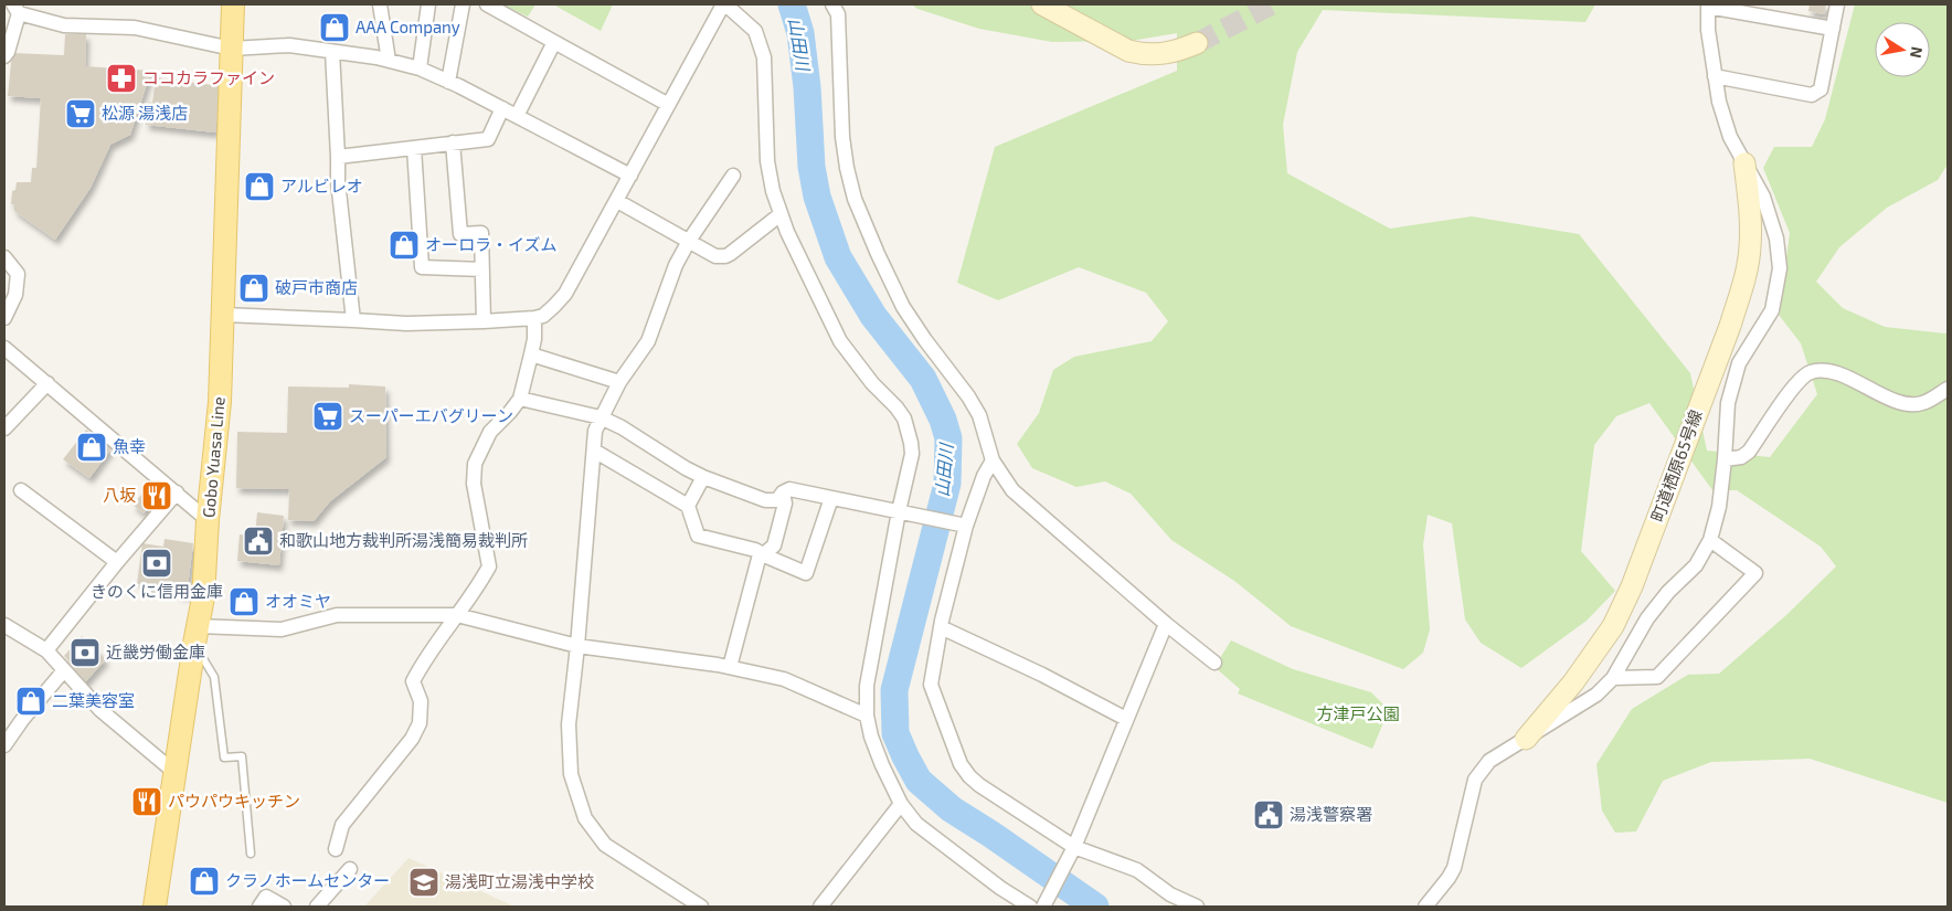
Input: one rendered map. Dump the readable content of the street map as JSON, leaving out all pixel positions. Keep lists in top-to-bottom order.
{
  "streets": {
    "main road": ["Gobo Yuasa Line"],
    "street": ["町道栖原65号線"]
  },
  "water": ["山田川"],
  "parks": ["方津戸公園"],
  "places": {
    "shop": [
      "AAA Company",
      "アルビレオ",
      "オーロラ・イズム",
      "破戸市商店",
      "魚幸",
      "オオミヤ",
      "二葉美容室",
      "クラノホームセンター"
    ],
    "pharmacy": ["ココカラファイン"],
    "supermarket": ["松源 湯浅店", "スーパーエバグリーン"],
    "restaurant": ["八坂", "パウパウキッチン"],
    "public building": ["和歌山地方裁判所湯浅簡易裁判所", "湯浅警察署"],
    "bank": ["きのくに信用金庫", "近畿労働金庫"],
    "school or university": ["湯浅町立湯浅中学校"]
  },
  "north": "right"
}
